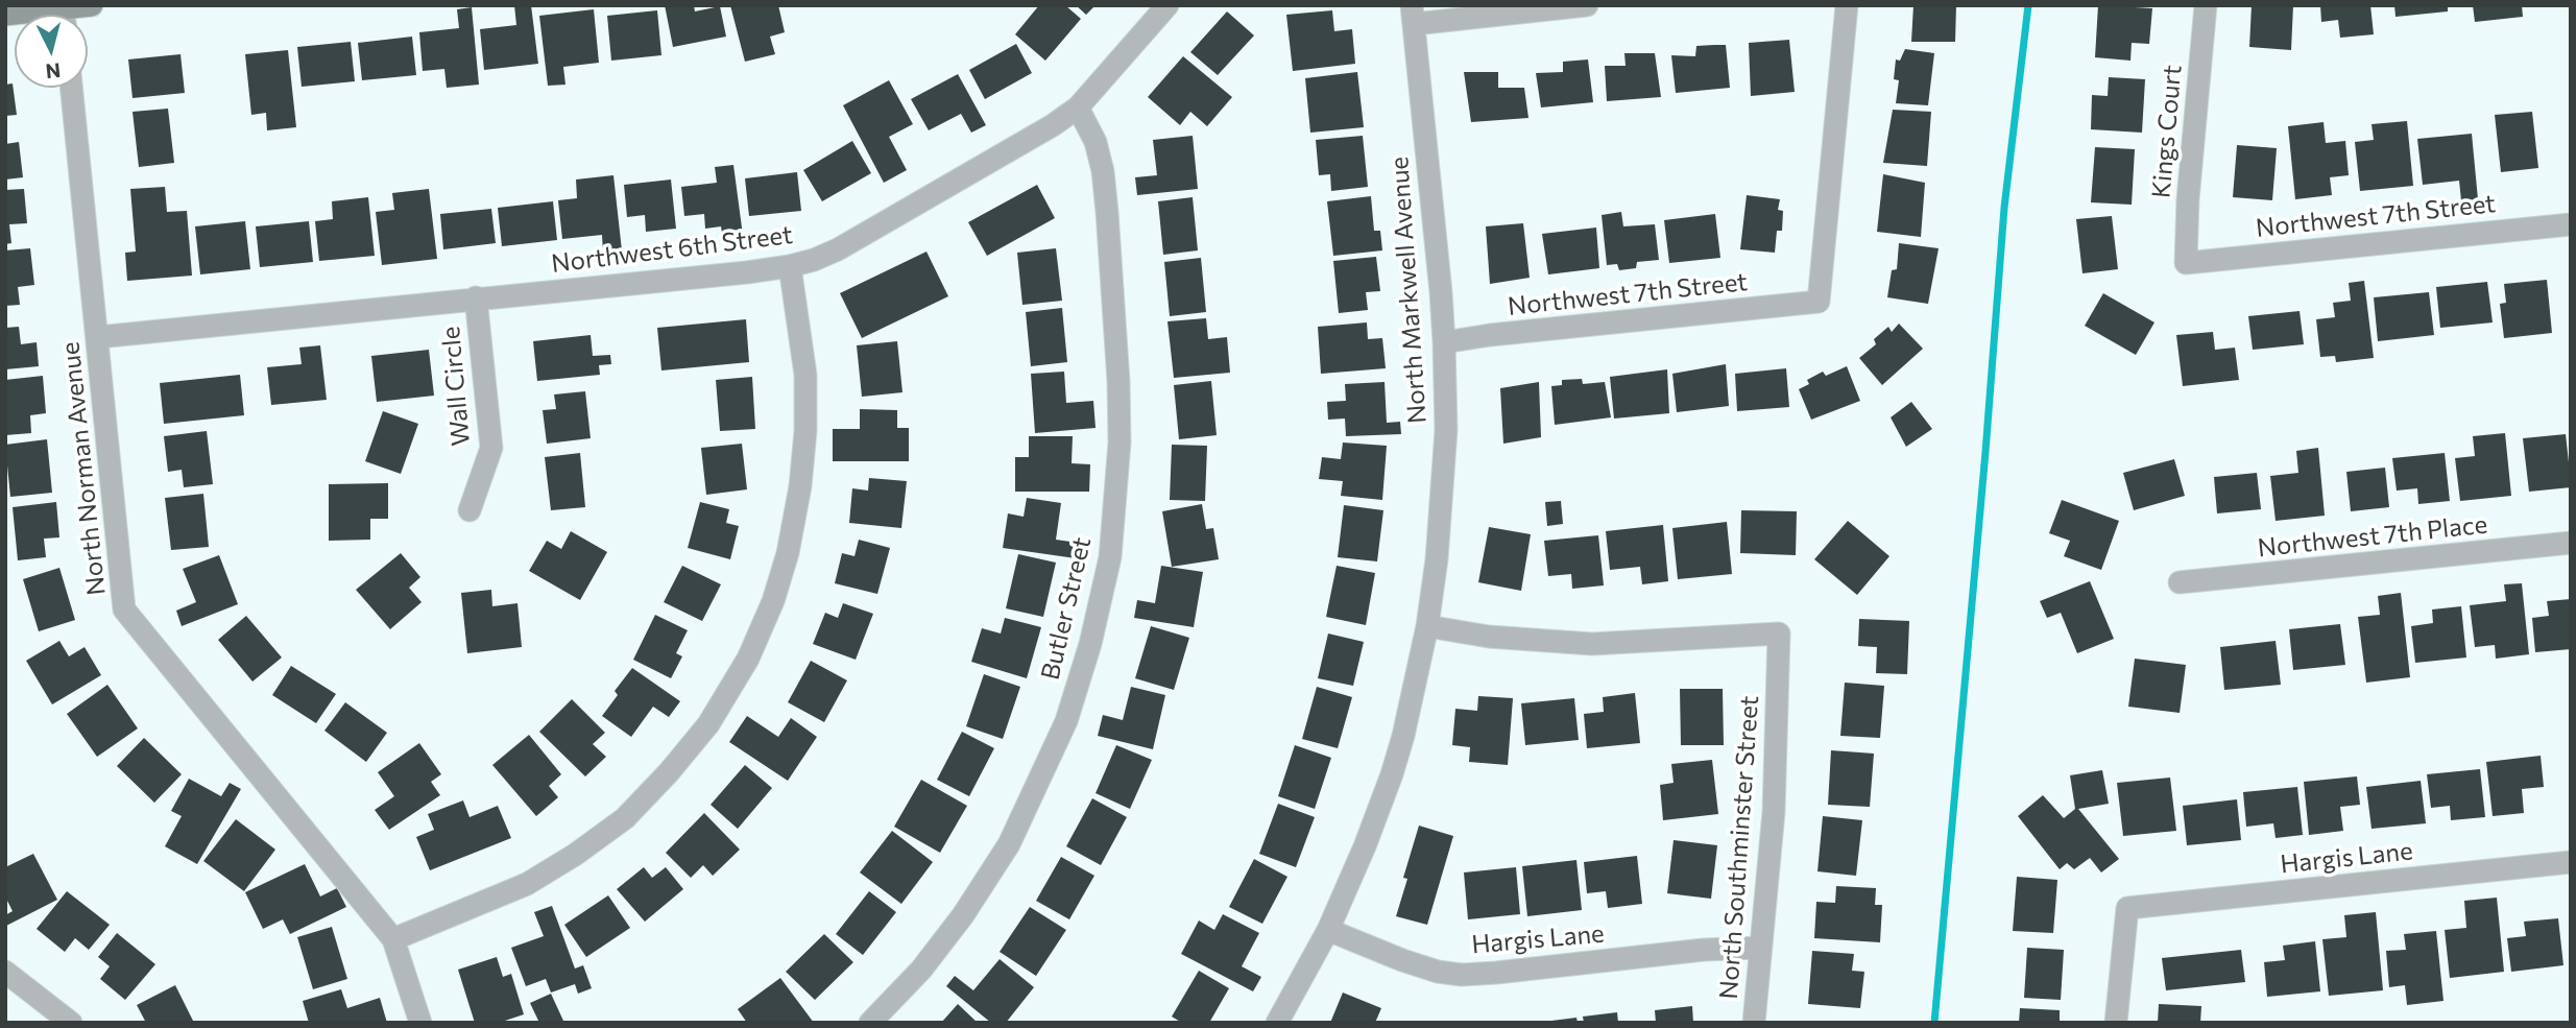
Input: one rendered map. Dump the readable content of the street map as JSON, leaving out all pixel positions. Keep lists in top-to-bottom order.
{
  "streets": {
    "street": [
      "Kings Court",
      "Northwest 7th Street",
      "Northwest 6th Street",
      "North Markwell Avenue",
      "Wall Circle",
      "North Norman Avenue",
      "Northwest 7th Place",
      "Butler Street",
      "North Southminster Street",
      "Hargis Lane"
    ]
  },
  "crossings": [
    ["Kings Court", "Northwest 7th Street"],
    ["Northwest 7th Street", "North Markwell Avenue"],
    ["Northwest 6th Street", "Wall Circle"],
    ["Northwest 6th Street", "North Norman Avenue"],
    ["Northwest 6th Street", "Butler Street"],
    ["North Markwell Avenue", "North Southminster Street"],
    ["North Markwell Avenue", "Hargis Lane"],
    ["North Southminster Street", "Hargis Lane"]
  ],
  "north": "bottom"
}
